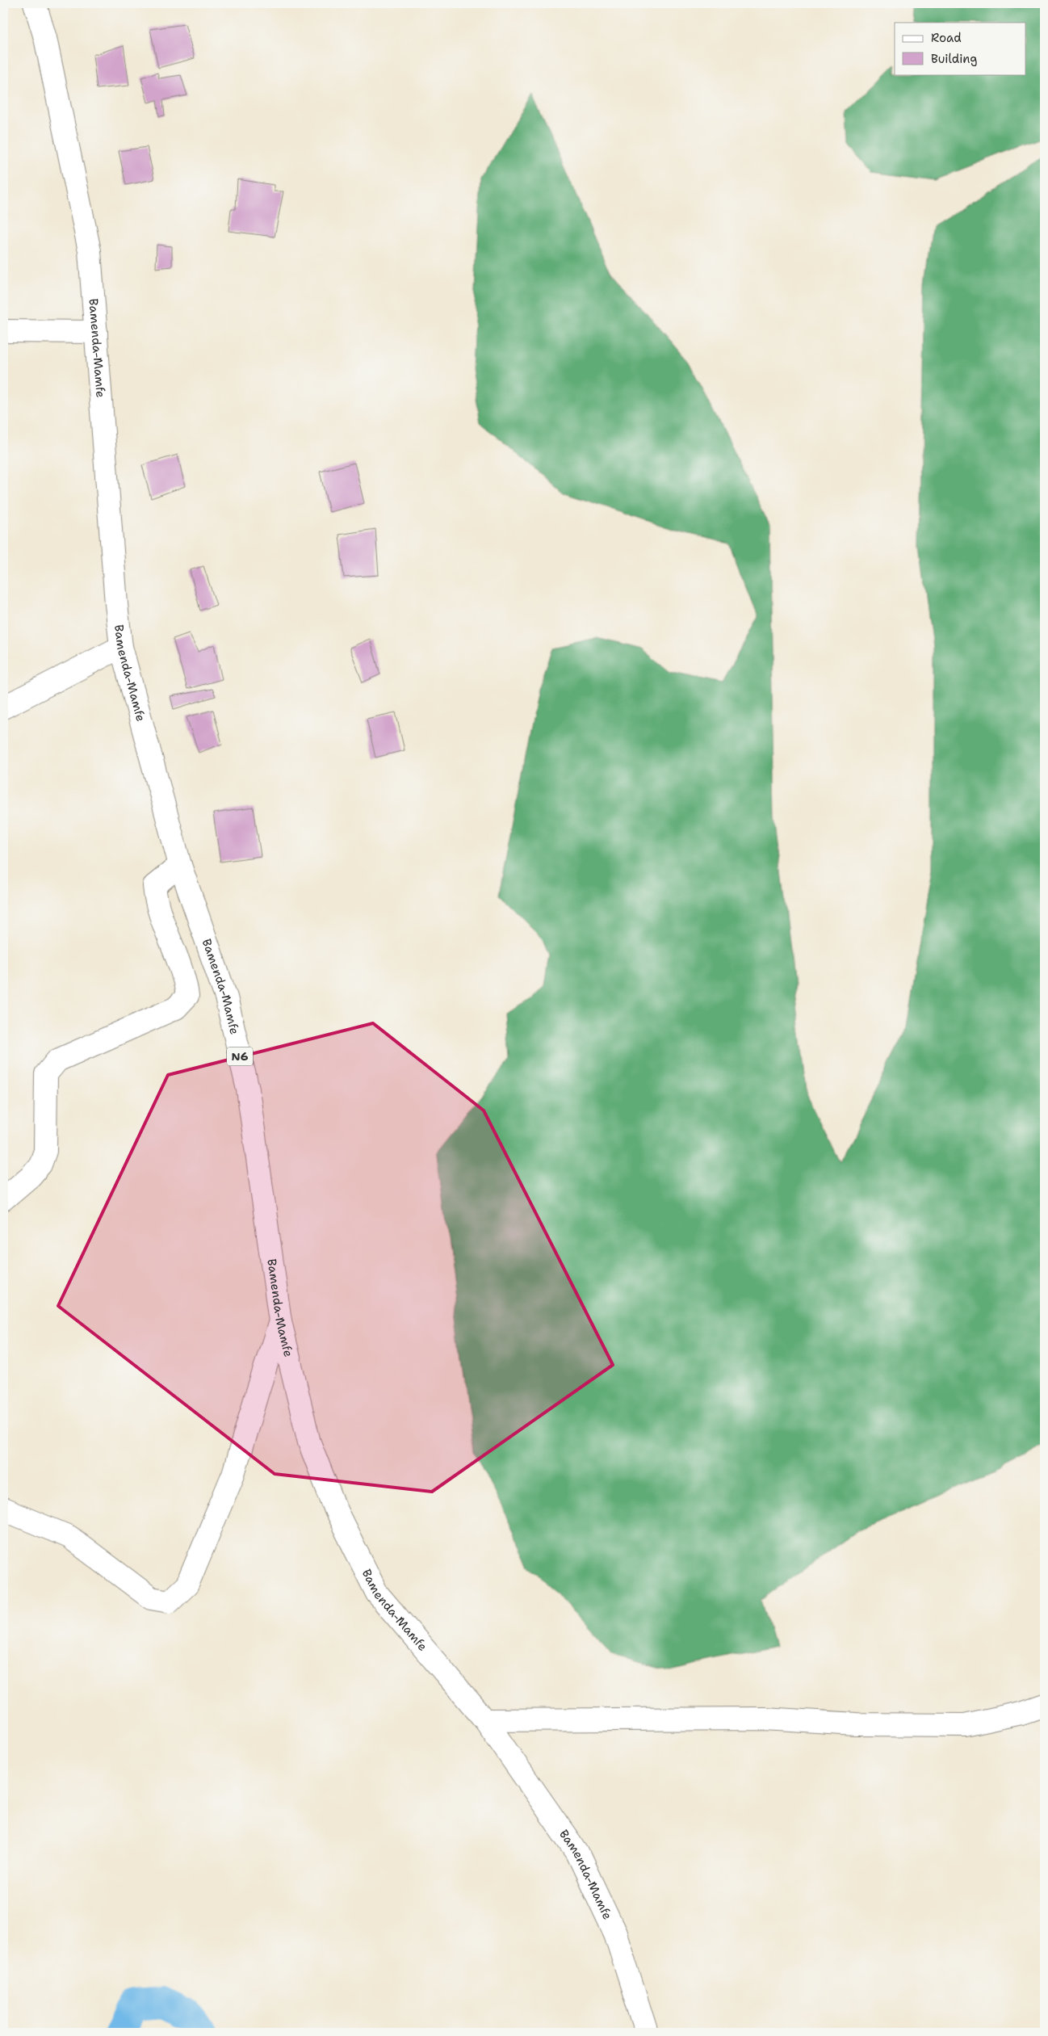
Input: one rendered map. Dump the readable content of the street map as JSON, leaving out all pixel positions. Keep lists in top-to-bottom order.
{
  "streets": {
    "main road": ["Bamenda-Mamfe", "N6"]
  },
  "legend": ["Road", "Building"]
}
